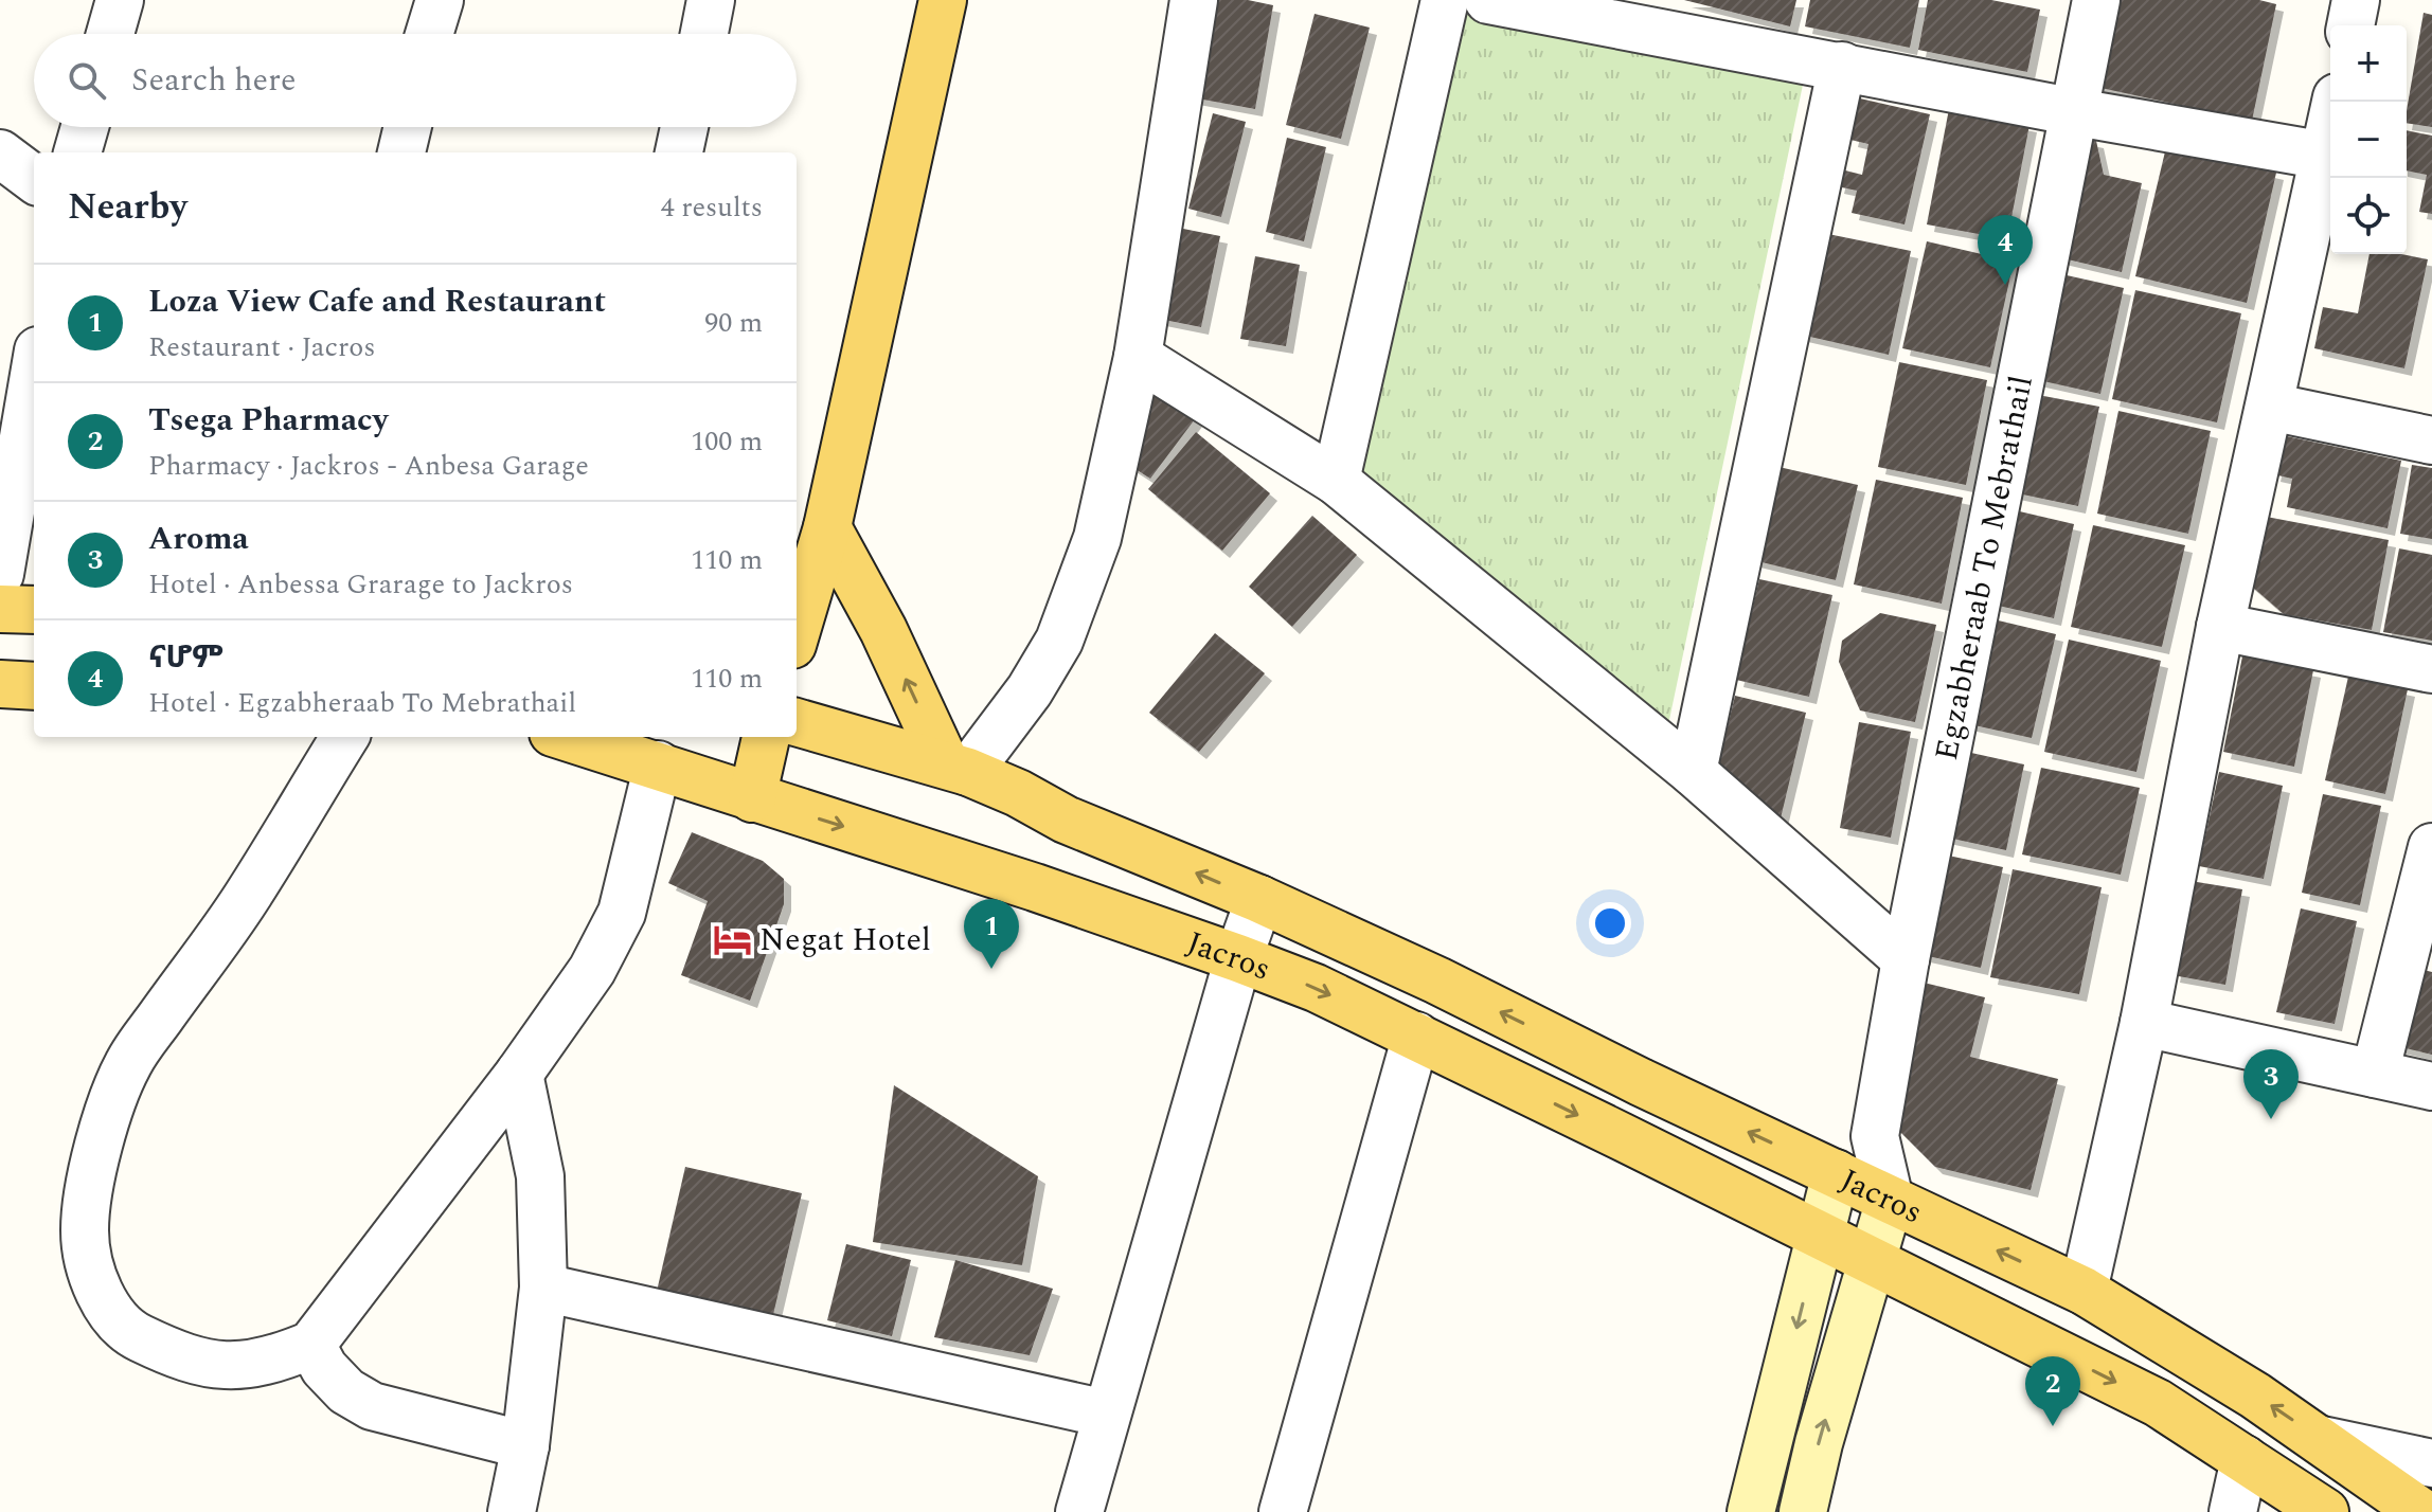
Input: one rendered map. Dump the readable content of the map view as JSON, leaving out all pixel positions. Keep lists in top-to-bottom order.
{
  "streets": {
    "main road": ["Jacros"],
    "street": ["Egzabheraab To Mebrathail"]
  },
  "crossings": [
    ["Egzabheraab To Mebrathail", "Jacros"]
  ],
  "places": {
    "hotel": ["Negat Hotel"]
  },
  "page": {
    "map_buttons": ["+", "−"],
    "search": "Search here",
    "heading": ["Nearby", "4 results"],
    "pins": [
      "4",
      "1",
      "3",
      "2"
    ],
    "list": [
      {
        "mark": "1",
        "name": "Loza View Cafe and Restaurant",
        "note": "Restaurant · Jacros",
        "value": "90 m"
      },
      {
        "mark": "2",
        "name": "Tsega Pharmacy",
        "note": "Pharmacy · Jackros - Anbesa Garage",
        "value": "100 m"
      },
      {
        "mark": "3",
        "name": "Aroma",
        "note": "Hotel · Anbessa Grarage to Jackros",
        "value": "110 m"
      },
      {
        "mark": "4",
        "name": "ናሆም",
        "note": "Hotel · Egzabheraab To Mebrathail",
        "value": "110 m"
      }
    ]
  }
}
